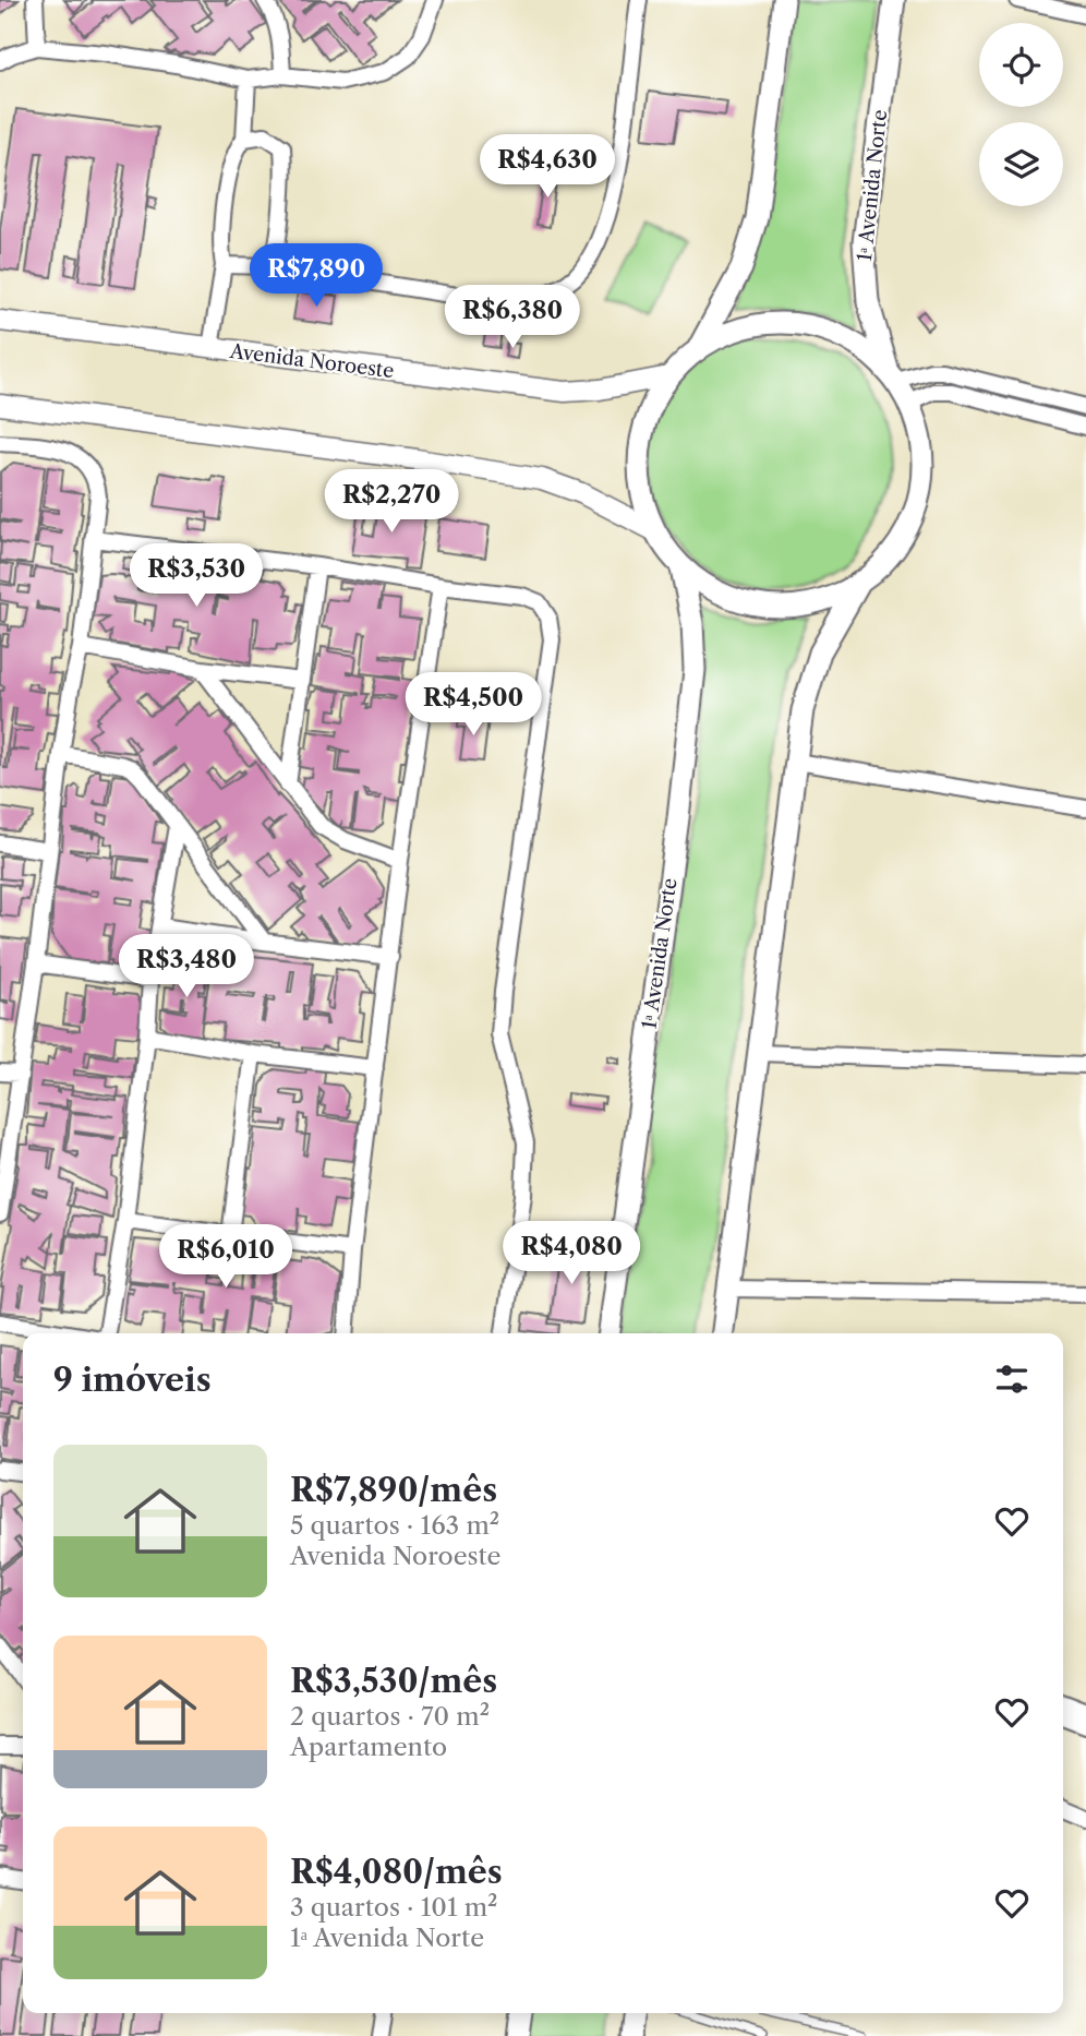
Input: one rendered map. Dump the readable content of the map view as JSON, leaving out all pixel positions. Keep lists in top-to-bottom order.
{
  "streets": {
    "main road": ["1ᵃ Avenida Norte"],
    "street": ["Avenida Noroeste"]
  },
  "page": {
    "price": [
      "R$4,630",
      "R$7,890",
      "R$6,380",
      "R$2,270",
      "R$3,530",
      "R$4,500",
      "R$3,480",
      "R$4,080",
      "R$6,010"
    ],
    "heading": "9 imóveis",
    "list": [
      {
        "name": "R$7,890/mês",
        "note": "5 quartos · 163 m² · Avenida Noroeste"
      },
      {
        "name": "R$3,530/mês",
        "note": "2 quartos · 70 m² · Apartamento"
      },
      {
        "name": "R$4,080/mês",
        "note": "3 quartos · 101 m² · 1ᵃ Avenida Norte"
      }
    ]
  }
}
